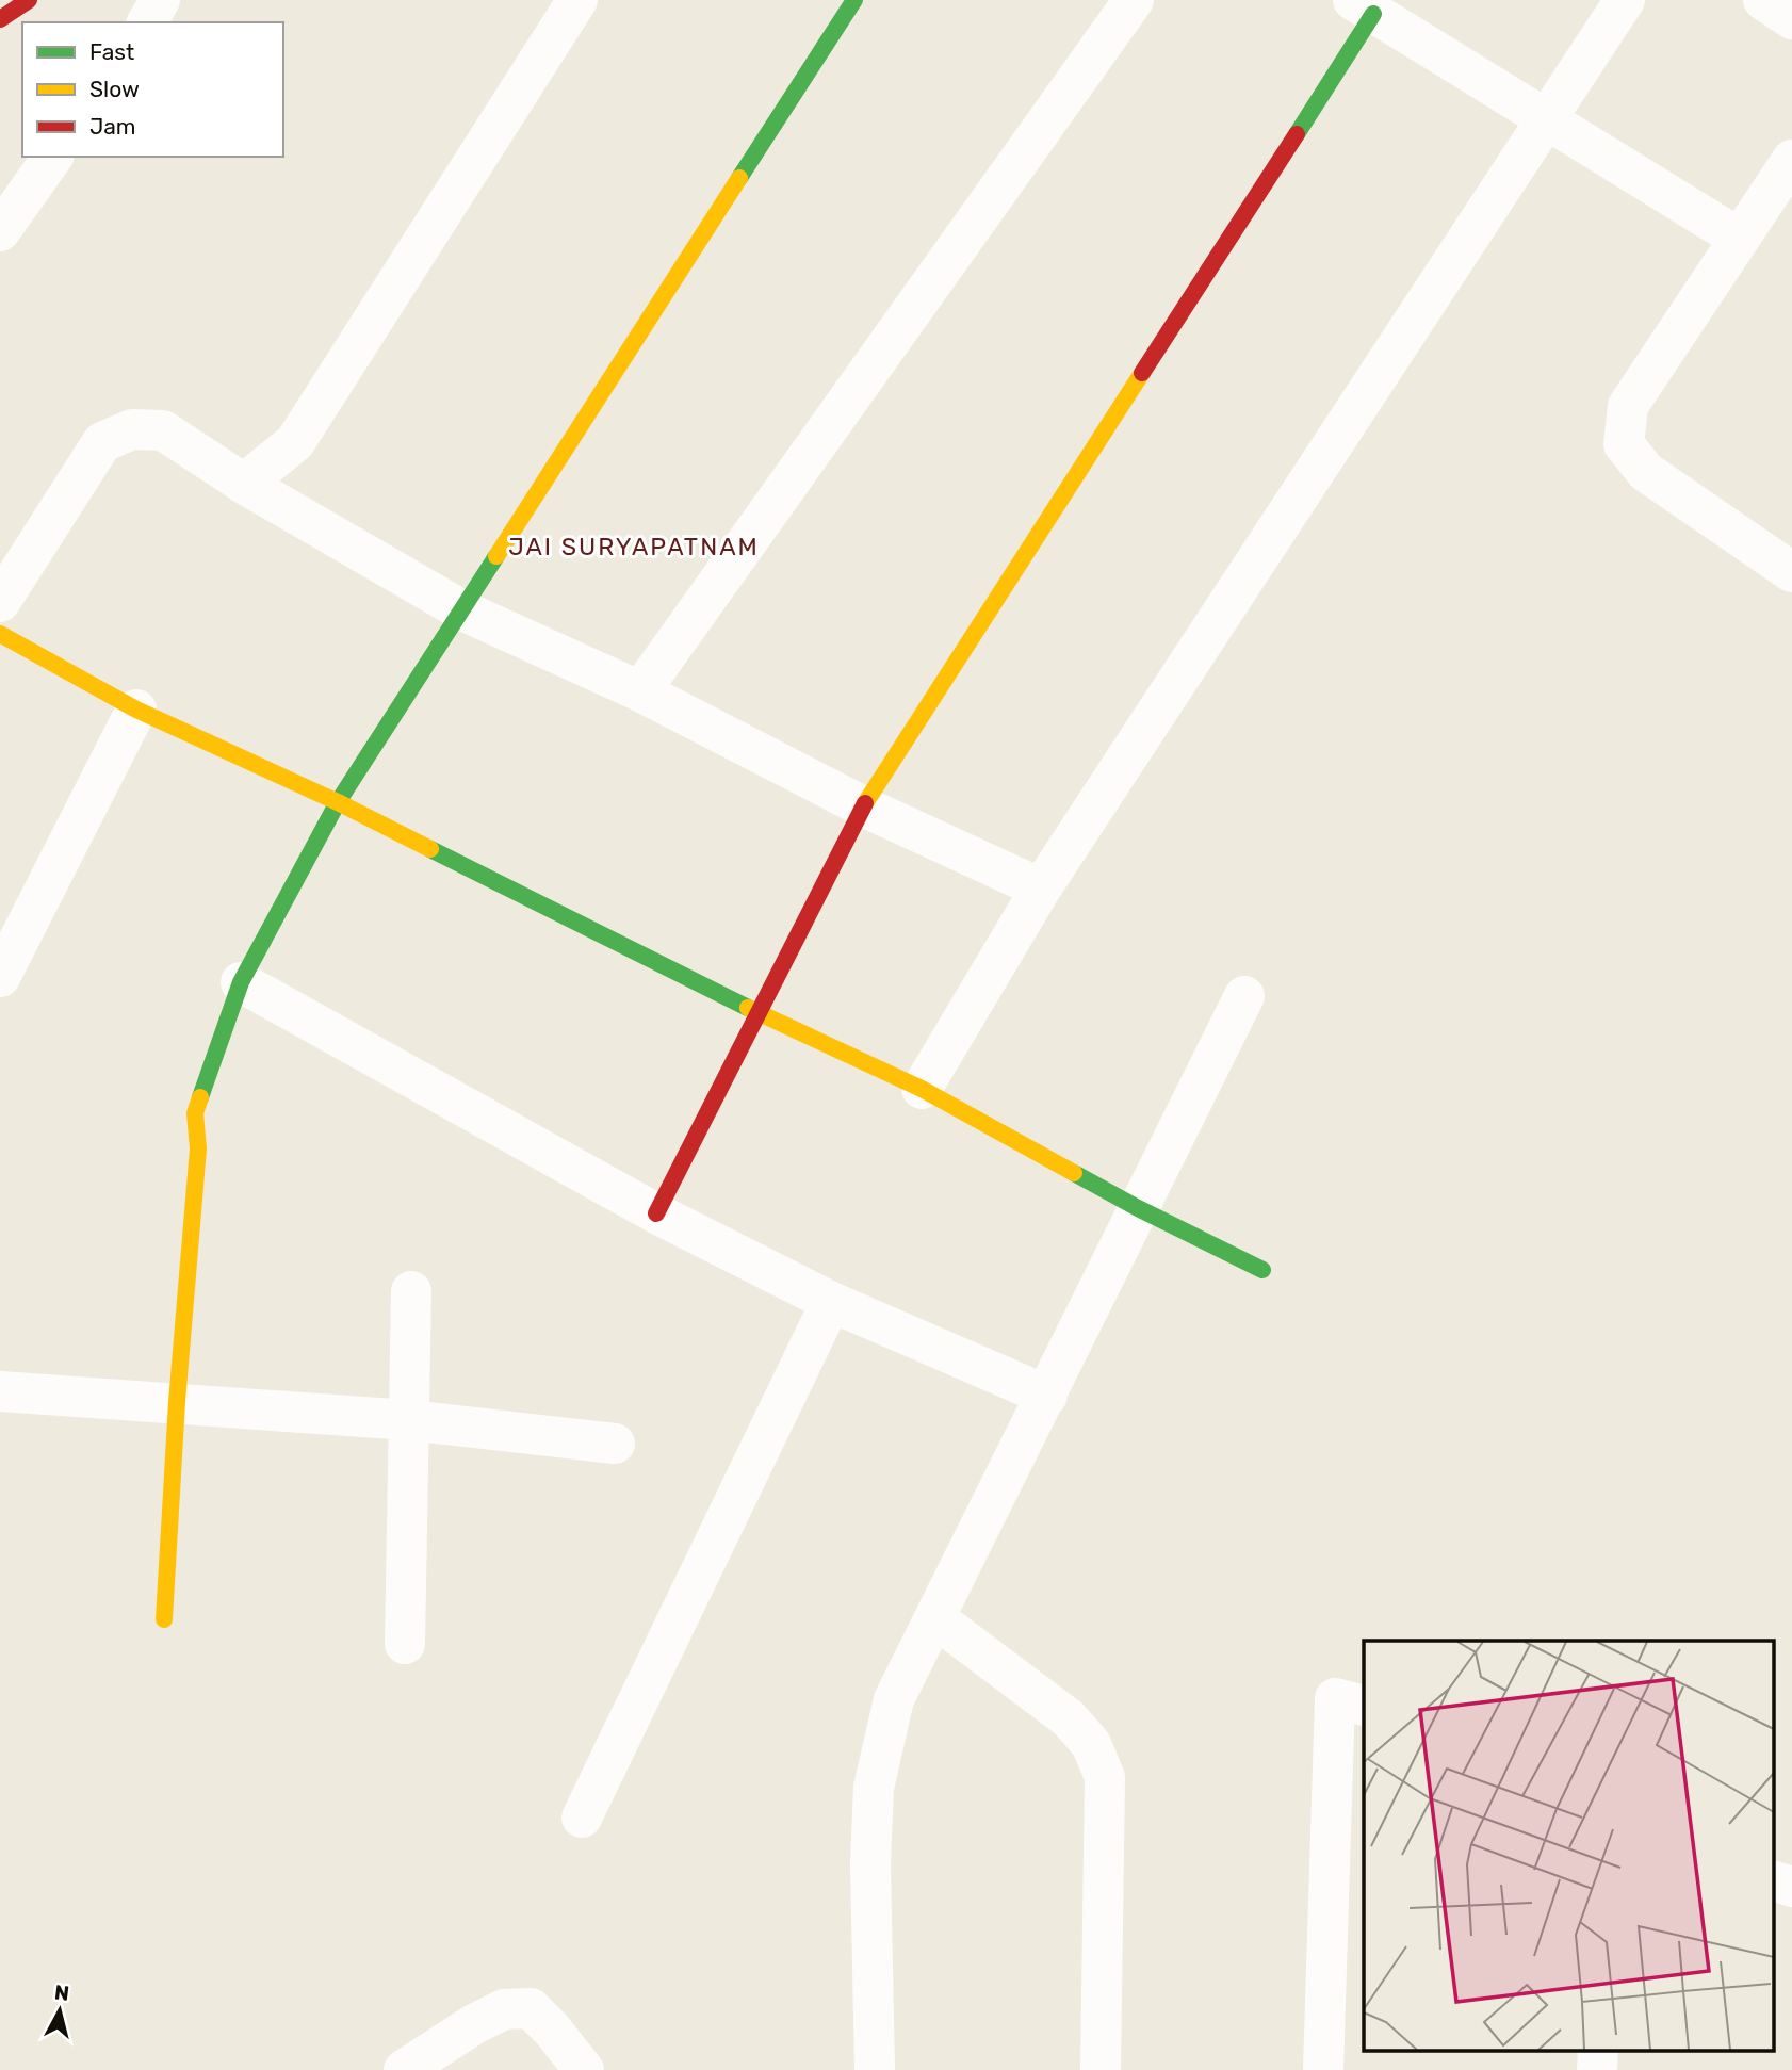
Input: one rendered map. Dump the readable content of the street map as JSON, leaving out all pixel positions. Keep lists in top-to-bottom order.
{
  "districts": ["JAI SURYAPATNAM"],
  "legend": ["Fast", "Slow", "Jam"],
  "north": "top"
}
